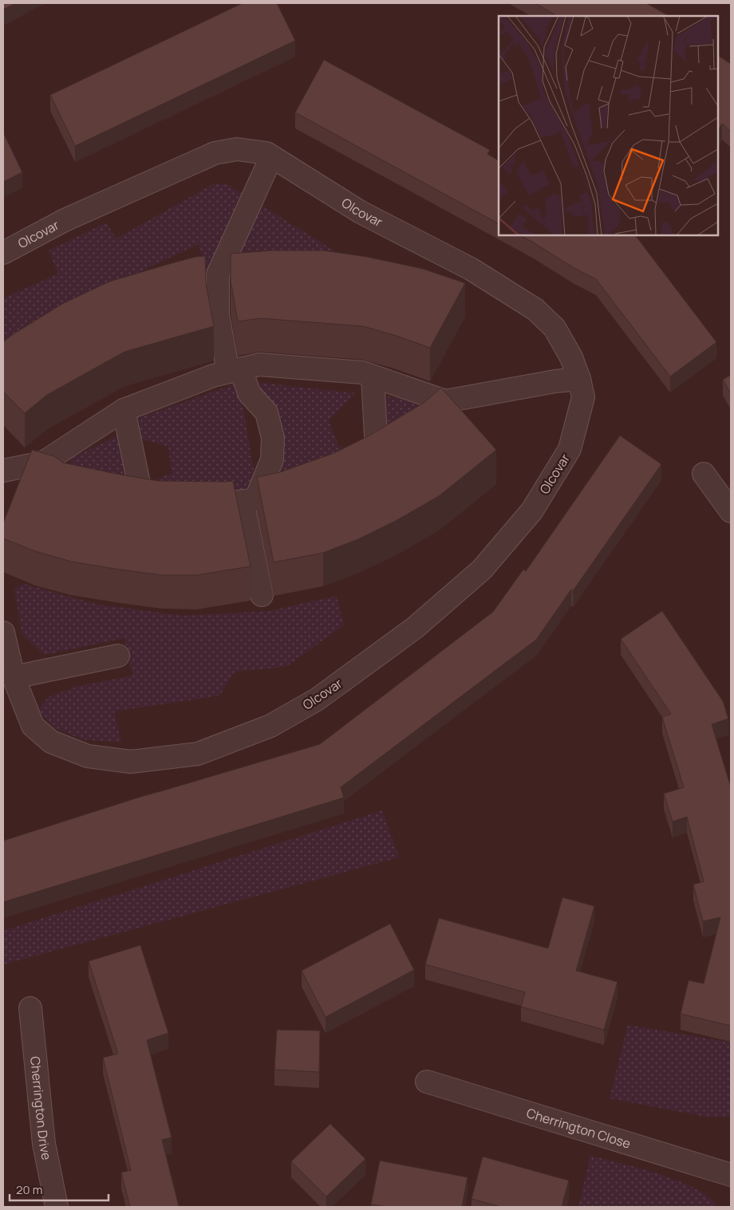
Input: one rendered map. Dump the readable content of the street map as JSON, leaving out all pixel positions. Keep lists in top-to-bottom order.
{
  "streets": {
    "street": ["Olcovar", "Cherrington Drive", "Cherrington Close"]
  },
  "scale_bar": "20 m"
}
